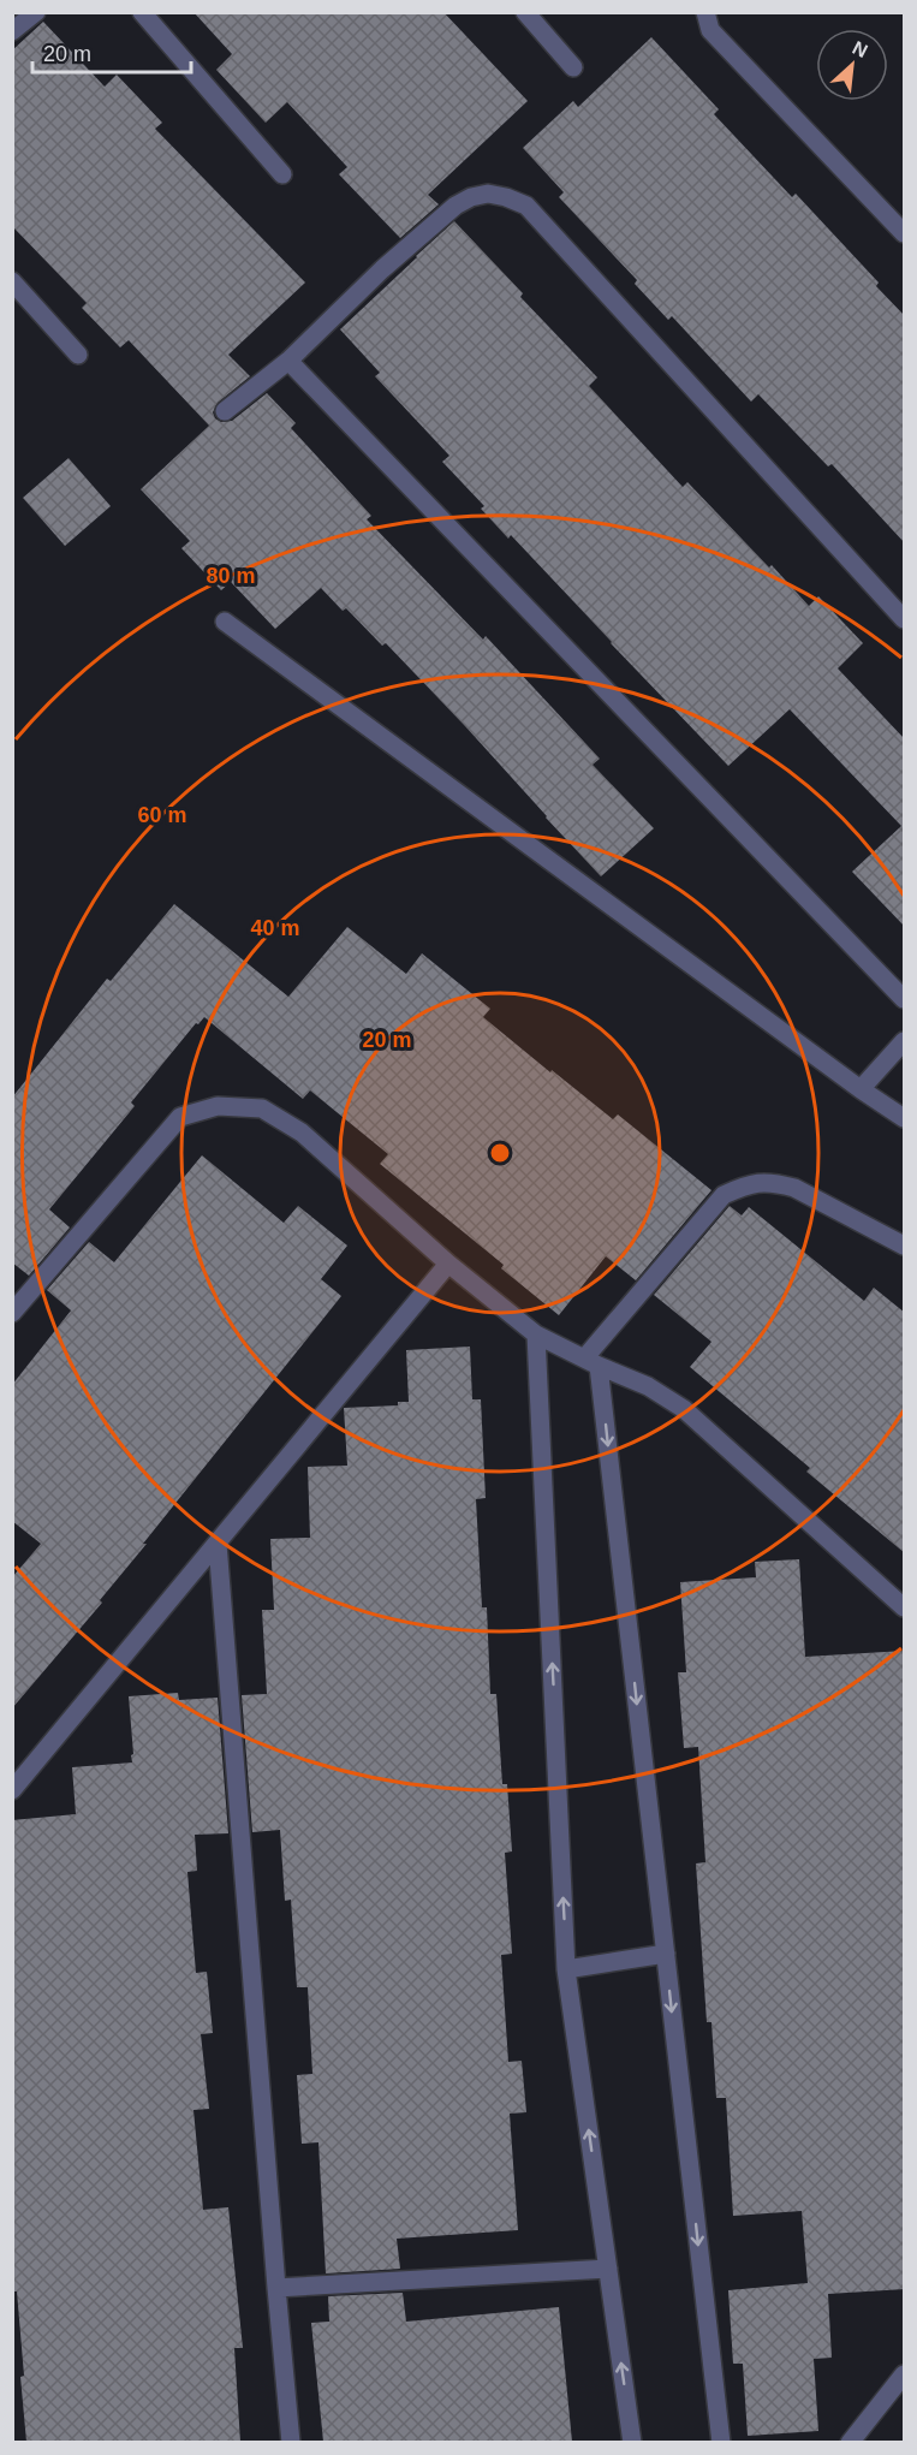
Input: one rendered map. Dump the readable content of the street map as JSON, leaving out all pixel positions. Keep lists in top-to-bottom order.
{
  "scale_bar": "20 m",
  "north": "top right",
  "rings": [
    "80 m",
    "60 m",
    "40 m",
    "20 m"
  ]
}
